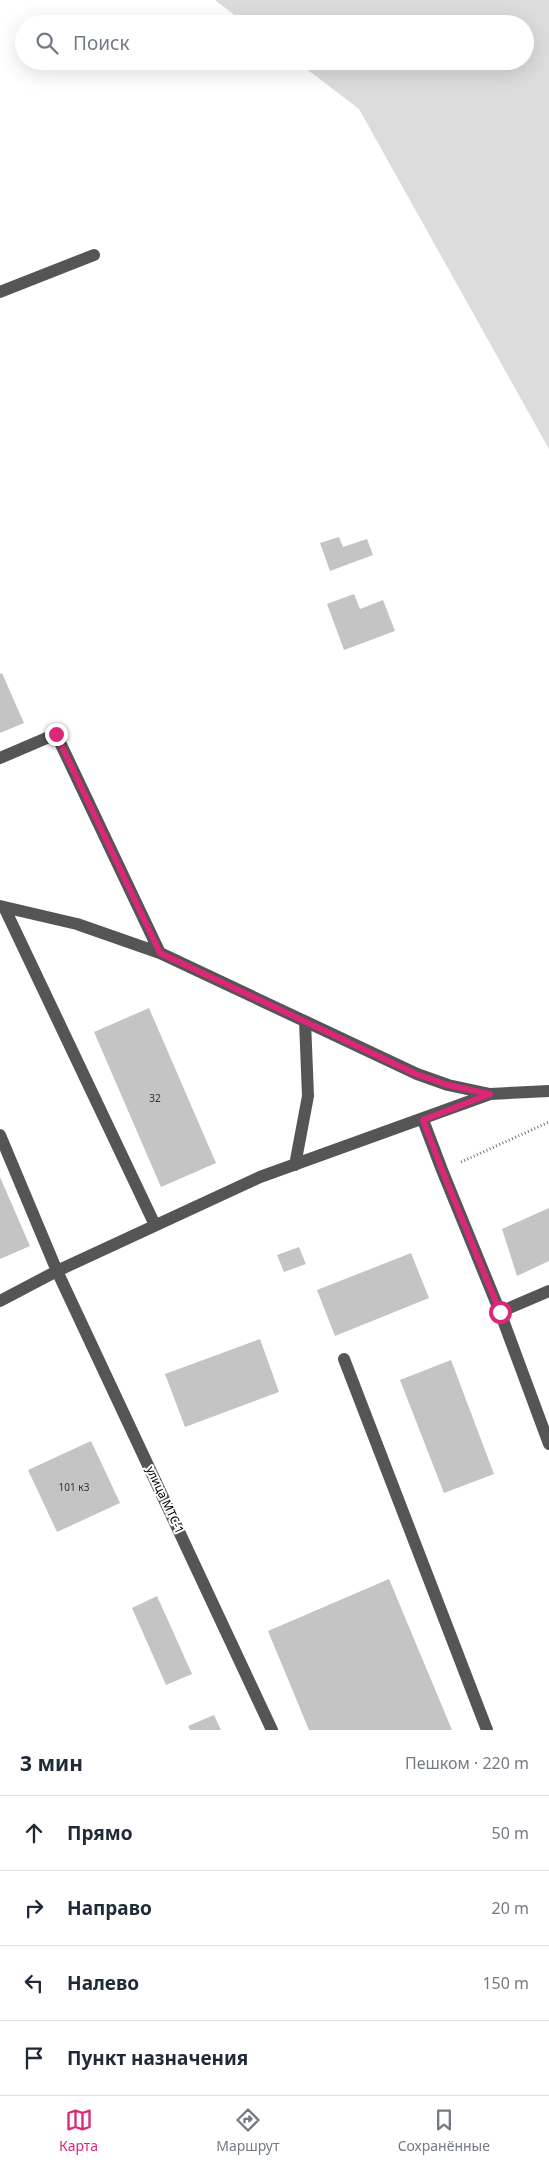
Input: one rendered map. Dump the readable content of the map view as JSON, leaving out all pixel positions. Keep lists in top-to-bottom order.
{
  "streets": {
    "street": ["улица МТС-1"]
  },
  "house_numbers": ["32", "101 к3"],
  "page": {
    "search": "Поиск",
    "heading": ["3 мин", "Пешком · 220 m"],
    "list": [
      ["Прямо", "50 m"],
      ["Направо", "20 m"],
      ["Налево", "150 m"],
      "Пункт назначения"
    ],
    "nav": ["Карта", "Маршрут", "Сохранённые"]
  }
}
